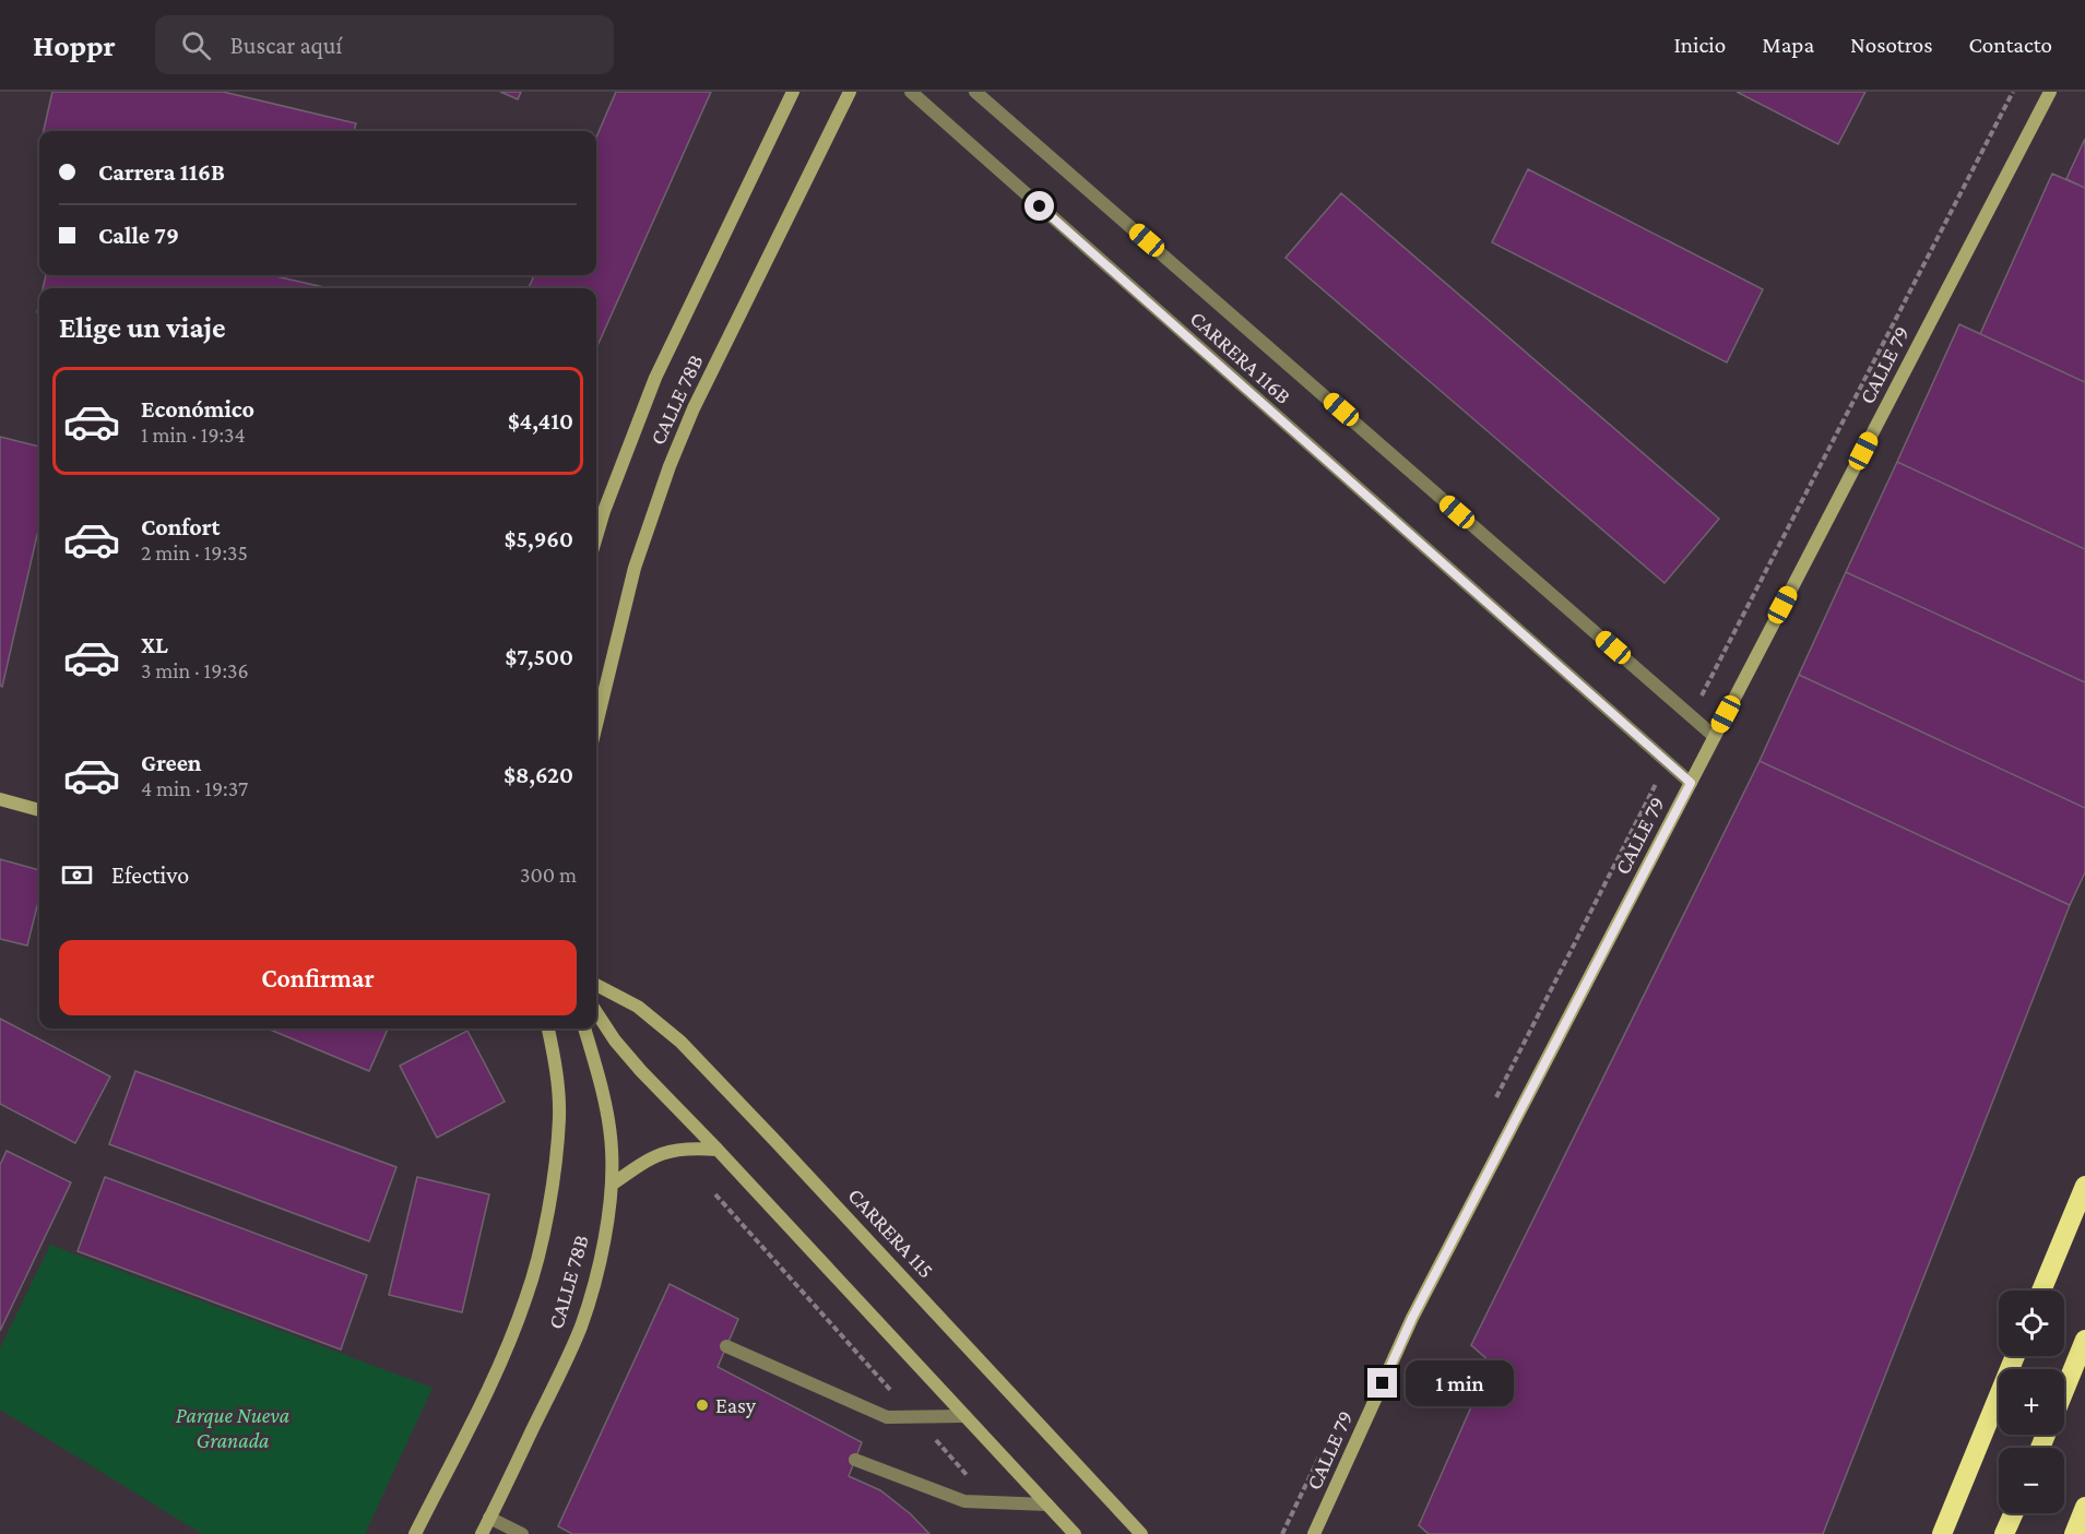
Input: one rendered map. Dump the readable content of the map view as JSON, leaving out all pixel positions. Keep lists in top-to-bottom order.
{
  "streets": {
    "street": [
      "CARRERA 116B",
      "CALLE 79",
      "CALLE 78B",
      "CARRERA 115"
    ]
  },
  "crossings": [
    ["CARRERA 116B", "CALLE 79"]
  ],
  "parks": ["Parque Nueva Granada"],
  "places": ["Easy"],
  "page": {
    "header": "Hoppr",
    "search": "Buscar aquí",
    "nav": [
      "Inicio",
      "Mapa",
      "Nosotros",
      "Contacto"
    ],
    "banner": ["Carrera 116B", "Calle 79"],
    "heading": "Elige un viaje",
    "list": [
      {
        "name": "Económico",
        "note": "1 min · 19:34",
        "value": "$4,410"
      },
      {
        "name": "Confort",
        "note": "2 min · 19:35",
        "value": "$5,960"
      },
      {
        "name": "XL",
        "note": "3 min · 19:36",
        "value": "$7,500"
      },
      {
        "name": "Green",
        "note": "4 min · 19:37",
        "value": "$8,620"
      }
    ],
    "pay": ["Efectivo", "300 m"],
    "buttons": "Confirmar",
    "map_buttons": ["+", "−"],
    "bubble": "1 min"
  }
}
